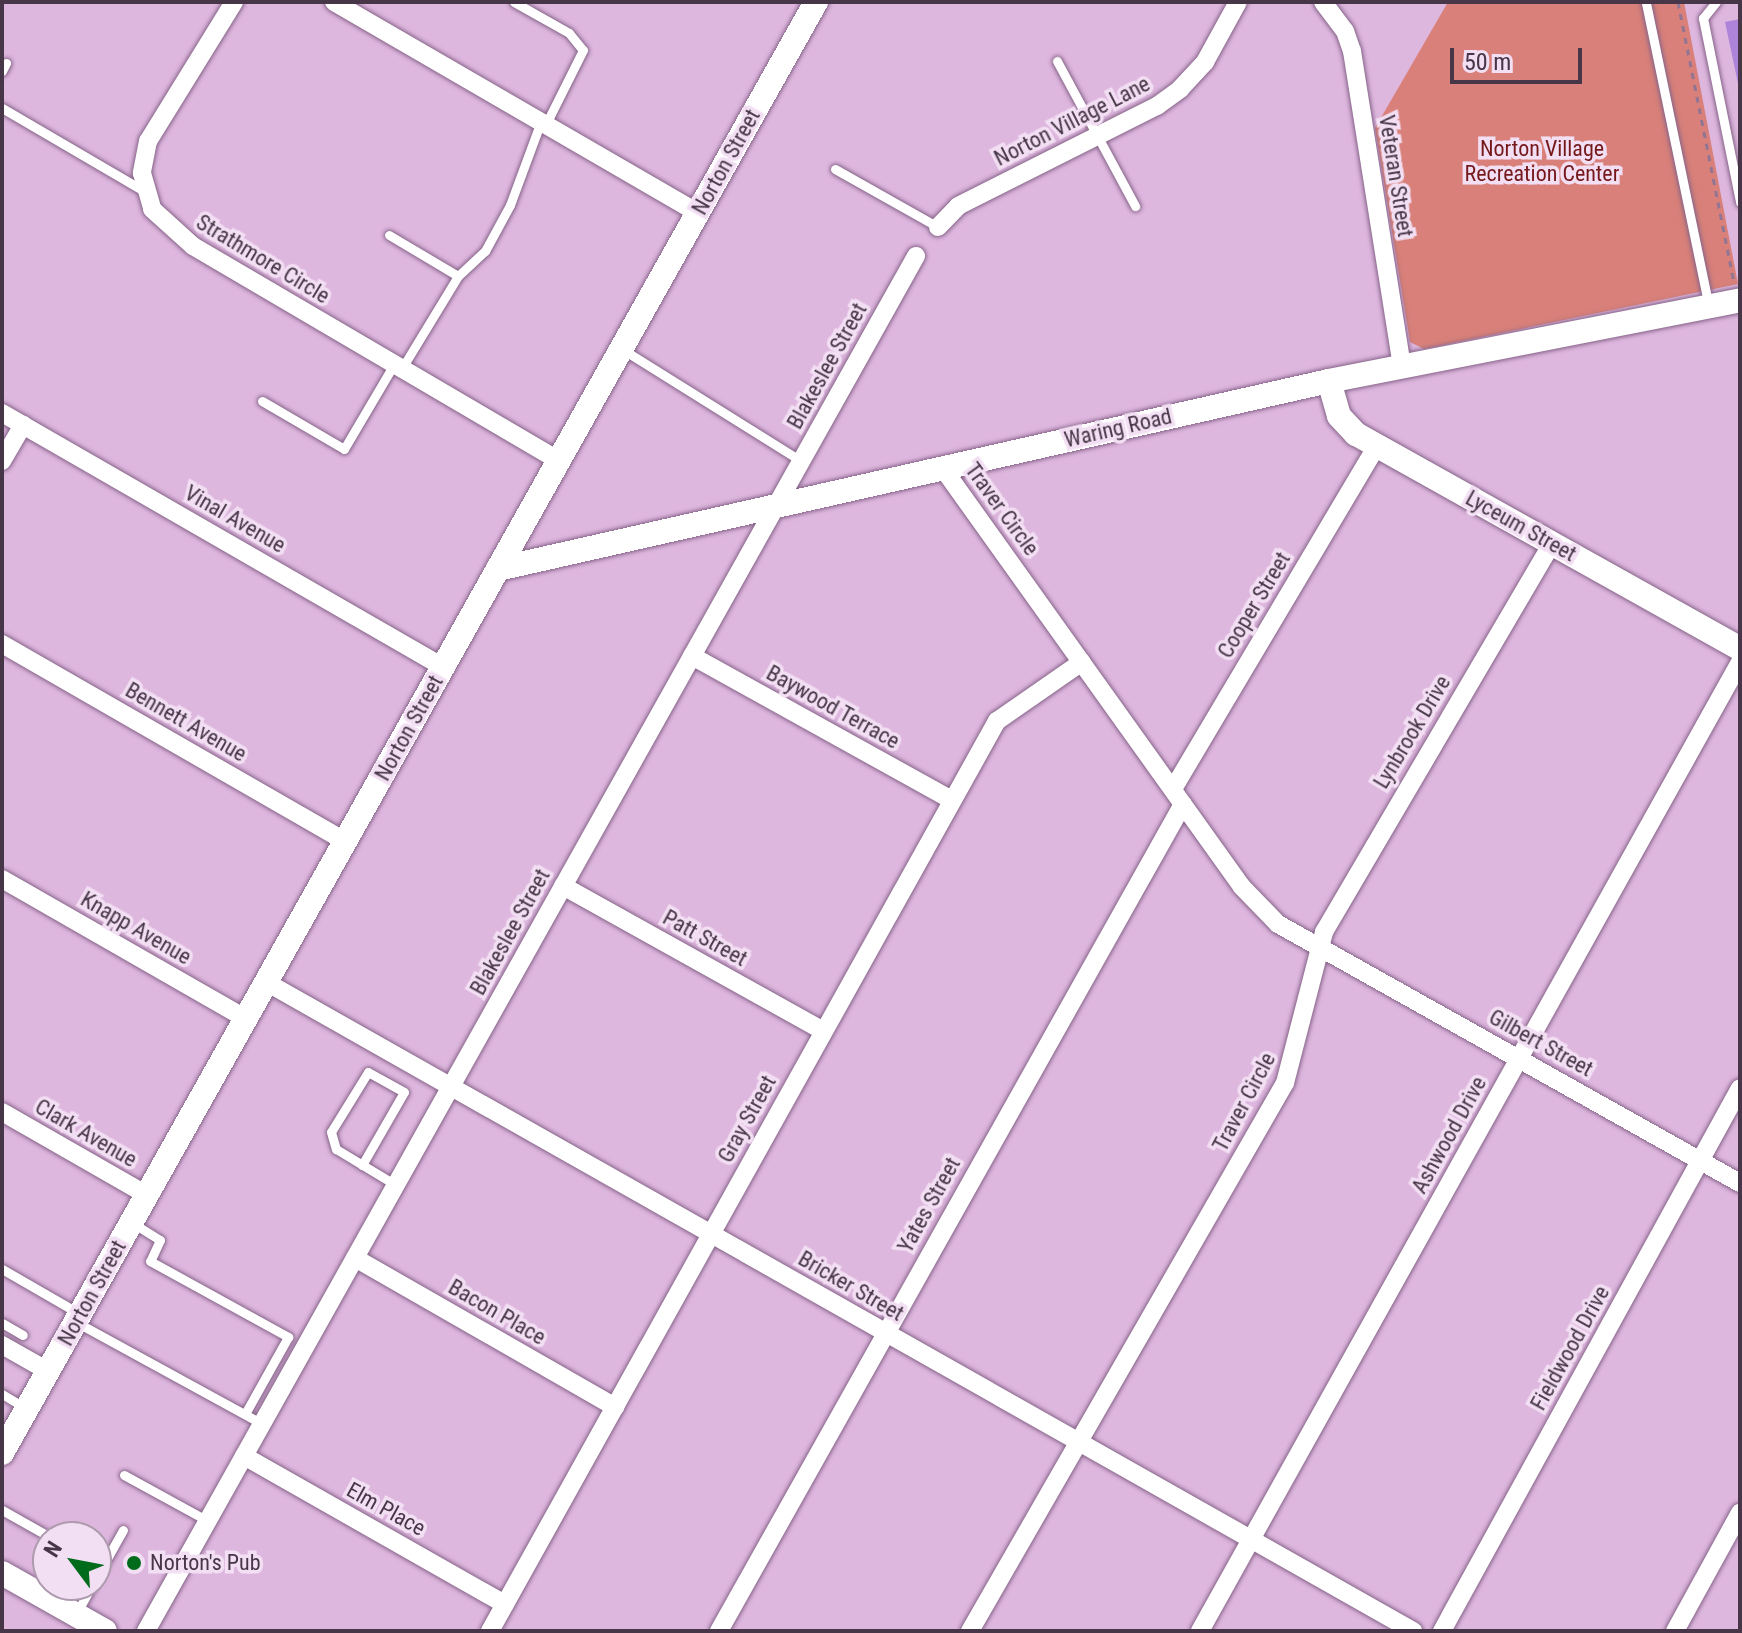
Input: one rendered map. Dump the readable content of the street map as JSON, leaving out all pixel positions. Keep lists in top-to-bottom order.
{
  "streets": {
    "main road": ["Norton Street", "Waring Road", "Lyceum Street"],
    "street": [
      "Norton Village Lane",
      "Veteran Street",
      "Strathmore Circle",
      "Blakeslee Street",
      "Traver Circle",
      "Vinal Avenue",
      "Cooper Street",
      "Baywood Terrace",
      "Bennett Avenue",
      "Lynbrook Drive",
      "Knapp Avenue",
      "Patt Street",
      "Gilbert Street",
      "Gray Street",
      "Clark Avenue",
      "Ashwood Drive",
      "Yates Street",
      "Bricker Street",
      "Bacon Place",
      "Fieldwood Drive",
      "Elm Place"
    ]
  },
  "crossings": [
    ["Norton Street", "Strathmore Circle"],
    ["Norton Street", "Waring Road"],
    ["Norton Street", "Vinal Avenue"],
    ["Norton Street", "Bennett Avenue"],
    ["Norton Street", "Knapp Avenue"],
    ["Norton Street", "Clark Avenue"],
    ["Norton Street", "Bricker Street"],
    ["Veteran Street", "Waring Road"],
    ["Blakeslee Street", "Waring Road"],
    ["Blakeslee Street", "Baywood Terrace"],
    ["Blakeslee Street", "Patt Street"],
    ["Blakeslee Street", "Bricker Street"],
    ["Blakeslee Street", "Bacon Place"],
    ["Blakeslee Street", "Elm Place"],
    ["Waring Road", "Traver Circle"],
    ["Waring Road", "Lyceum Street"],
    ["Traver Circle", "Cooper Street"],
    ["Traver Circle", "Lynbrook Drive"],
    ["Traver Circle", "Gilbert Street"],
    ["Traver Circle", "Gray Street"],
    ["Traver Circle", "Yates Street"],
    ["Traver Circle", "Bricker Street"],
    ["Lyceum Street", "Cooper Street"],
    ["Lyceum Street", "Lynbrook Drive"],
    ["Cooper Street", "Yates Street"],
    ["Baywood Terrace", "Gray Street"],
    ["Lynbrook Drive", "Gilbert Street"],
    ["Patt Street", "Gray Street"],
    ["Gilbert Street", "Ashwood Drive"],
    ["Gilbert Street", "Fieldwood Drive"],
    ["Gray Street", "Bricker Street"],
    ["Gray Street", "Bacon Place"],
    ["Gray Street", "Elm Place"],
    ["Ashwood Drive", "Bricker Street"],
    ["Yates Street", "Bricker Street"]
  ],
  "parks": ["Norton Village Recreation Center"],
  "places": ["Norton's Pub"],
  "scale_bar": "50 m",
  "north": "top left"
}
